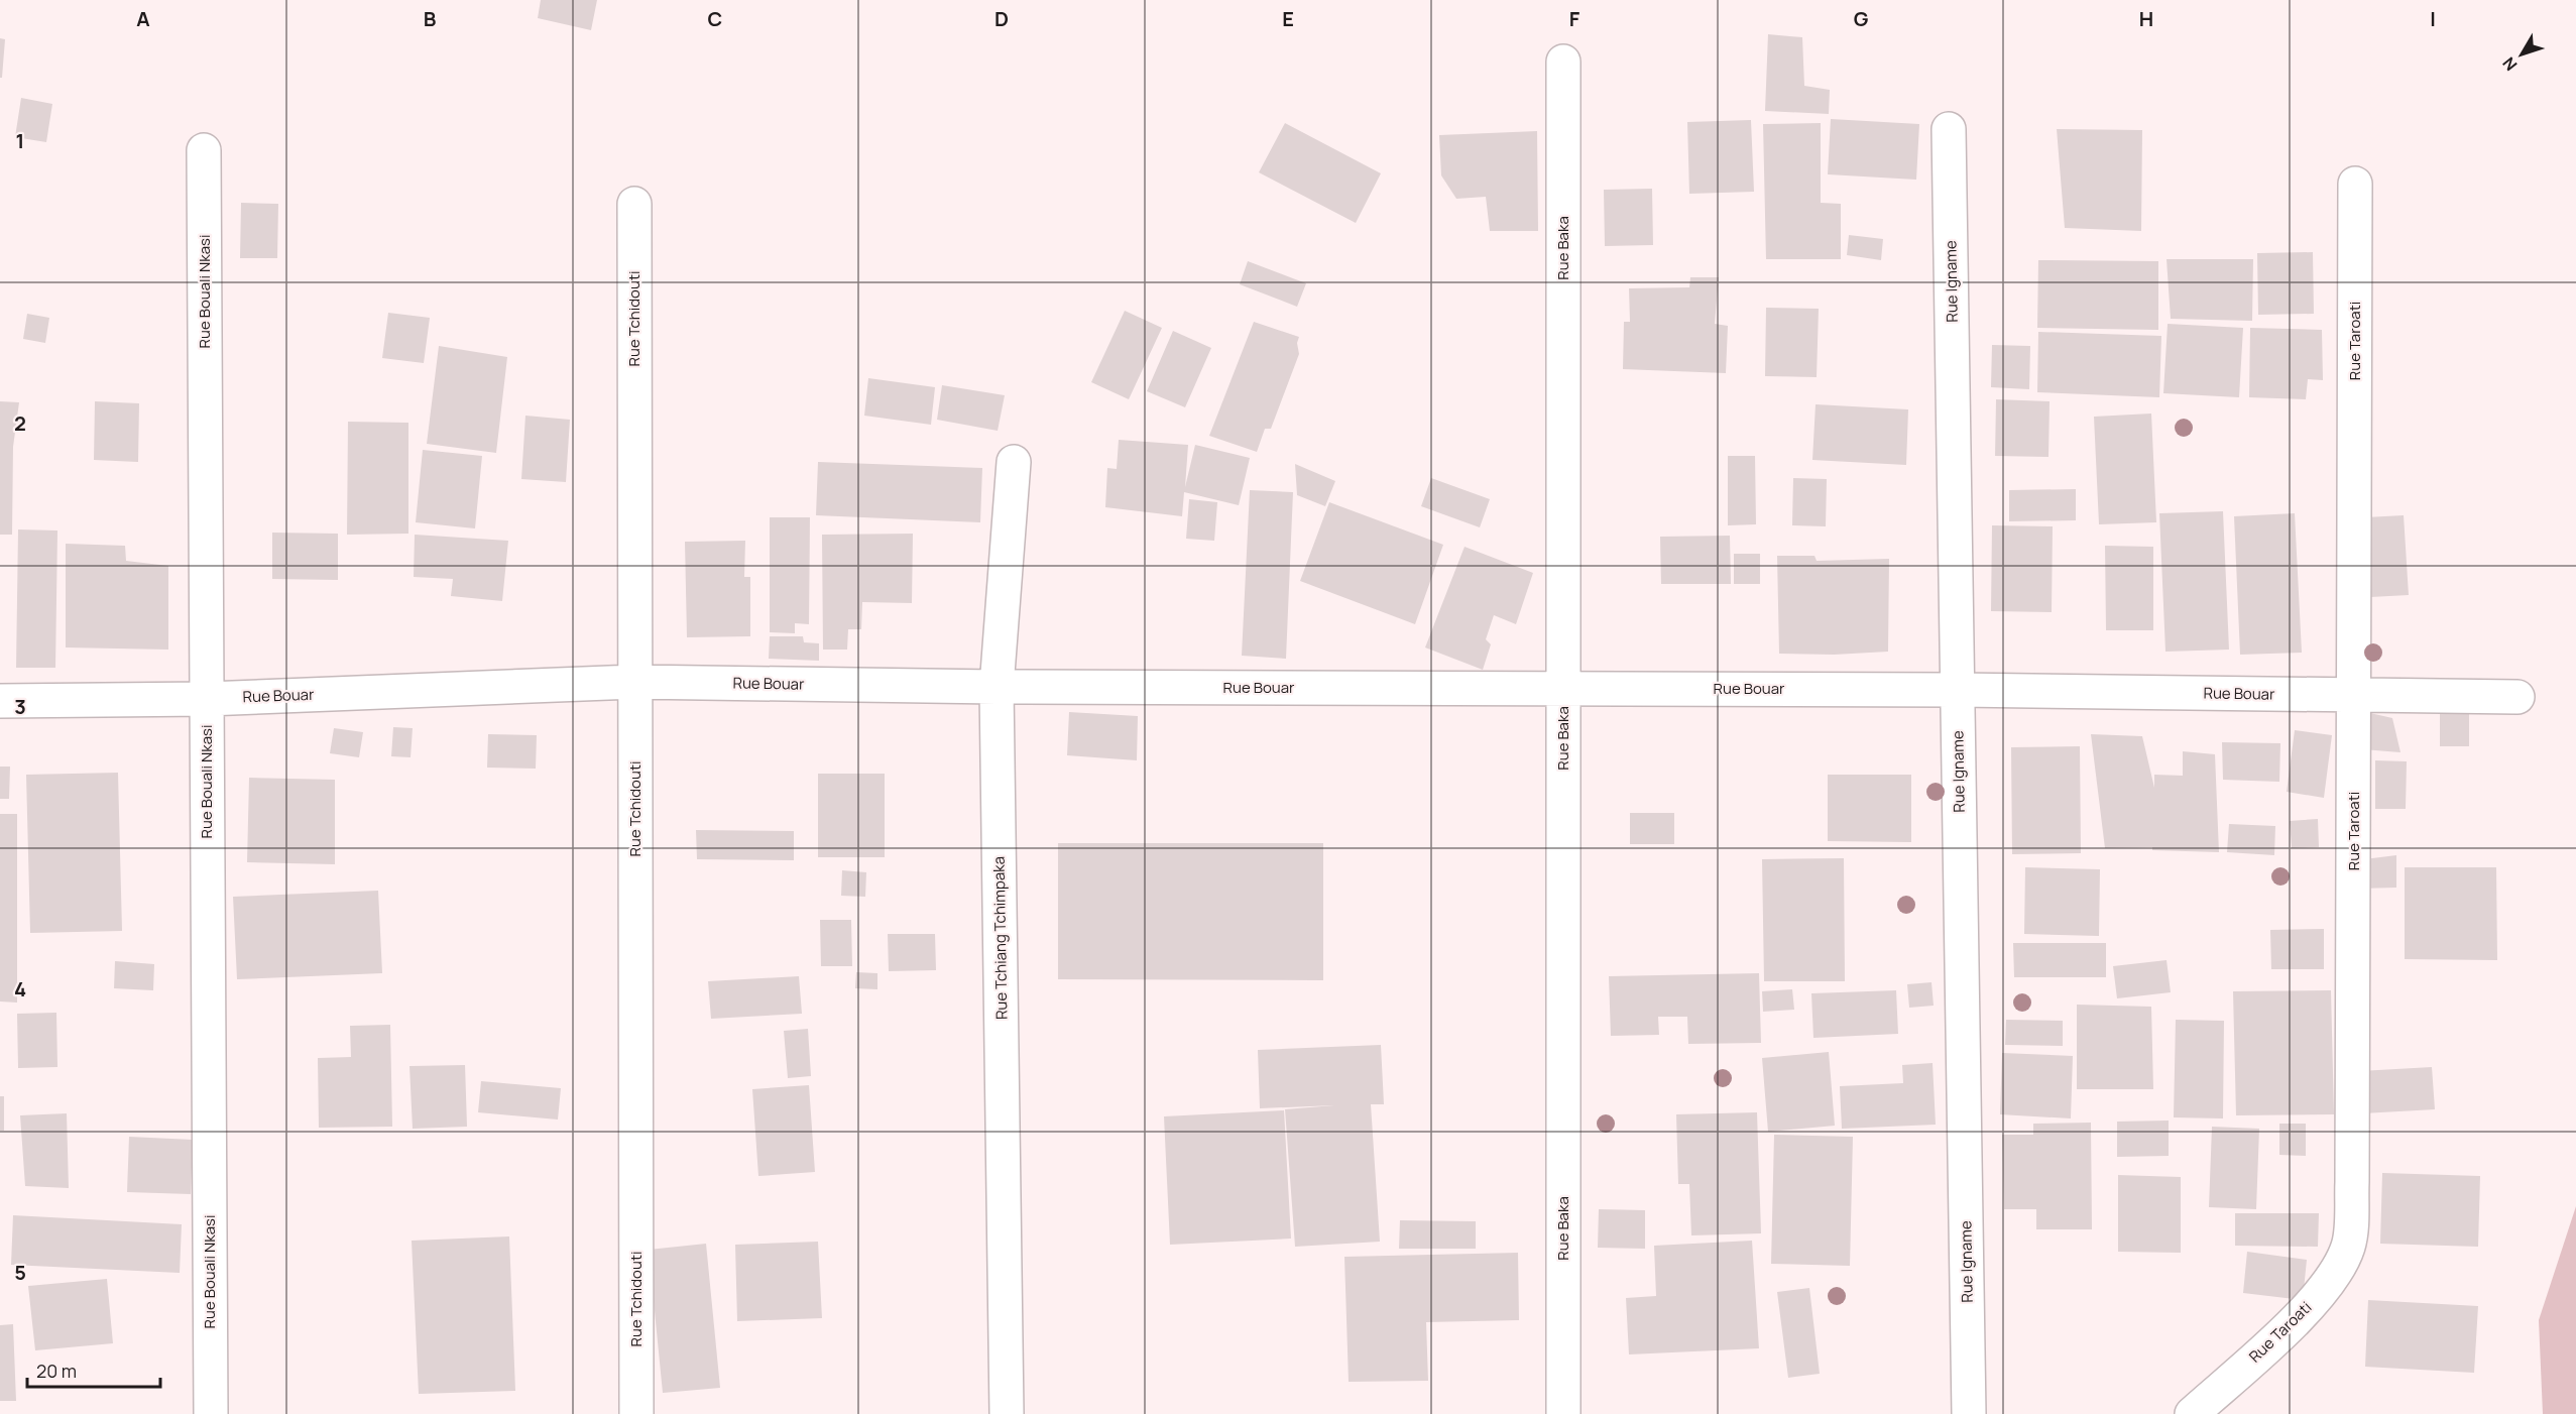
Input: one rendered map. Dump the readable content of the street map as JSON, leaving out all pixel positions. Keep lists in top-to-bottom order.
{
  "streets": {
    "street": [
      "Rue Baka",
      "Rue Igname",
      "Rue Bouali Nkasi",
      "Rue Tchidouti",
      "Rue Taroati",
      "Rue Bouar",
      "Rue Tchiang Tchimpaka"
    ]
  },
  "crossings": [
    ["Rue Baka", "Rue Bouar"],
    ["Rue Igname", "Rue Bouar"],
    ["Rue Bouali Nkasi", "Rue Bouar"],
    ["Rue Tchidouti", "Rue Bouar"],
    ["Rue Taroati", "Rue Bouar"],
    ["Rue Bouar", "Rue Tchiang Tchimpaka"]
  ],
  "scale_bar": "20 m",
  "north": "bottom left",
  "grid": {
    "columns": [
      "A",
      "B",
      "C",
      "D",
      "E",
      "F",
      "G",
      "H",
      "I"
    ],
    "rows": [
      "1",
      "2",
      "3",
      "4",
      "5"
    ]
  }
}
